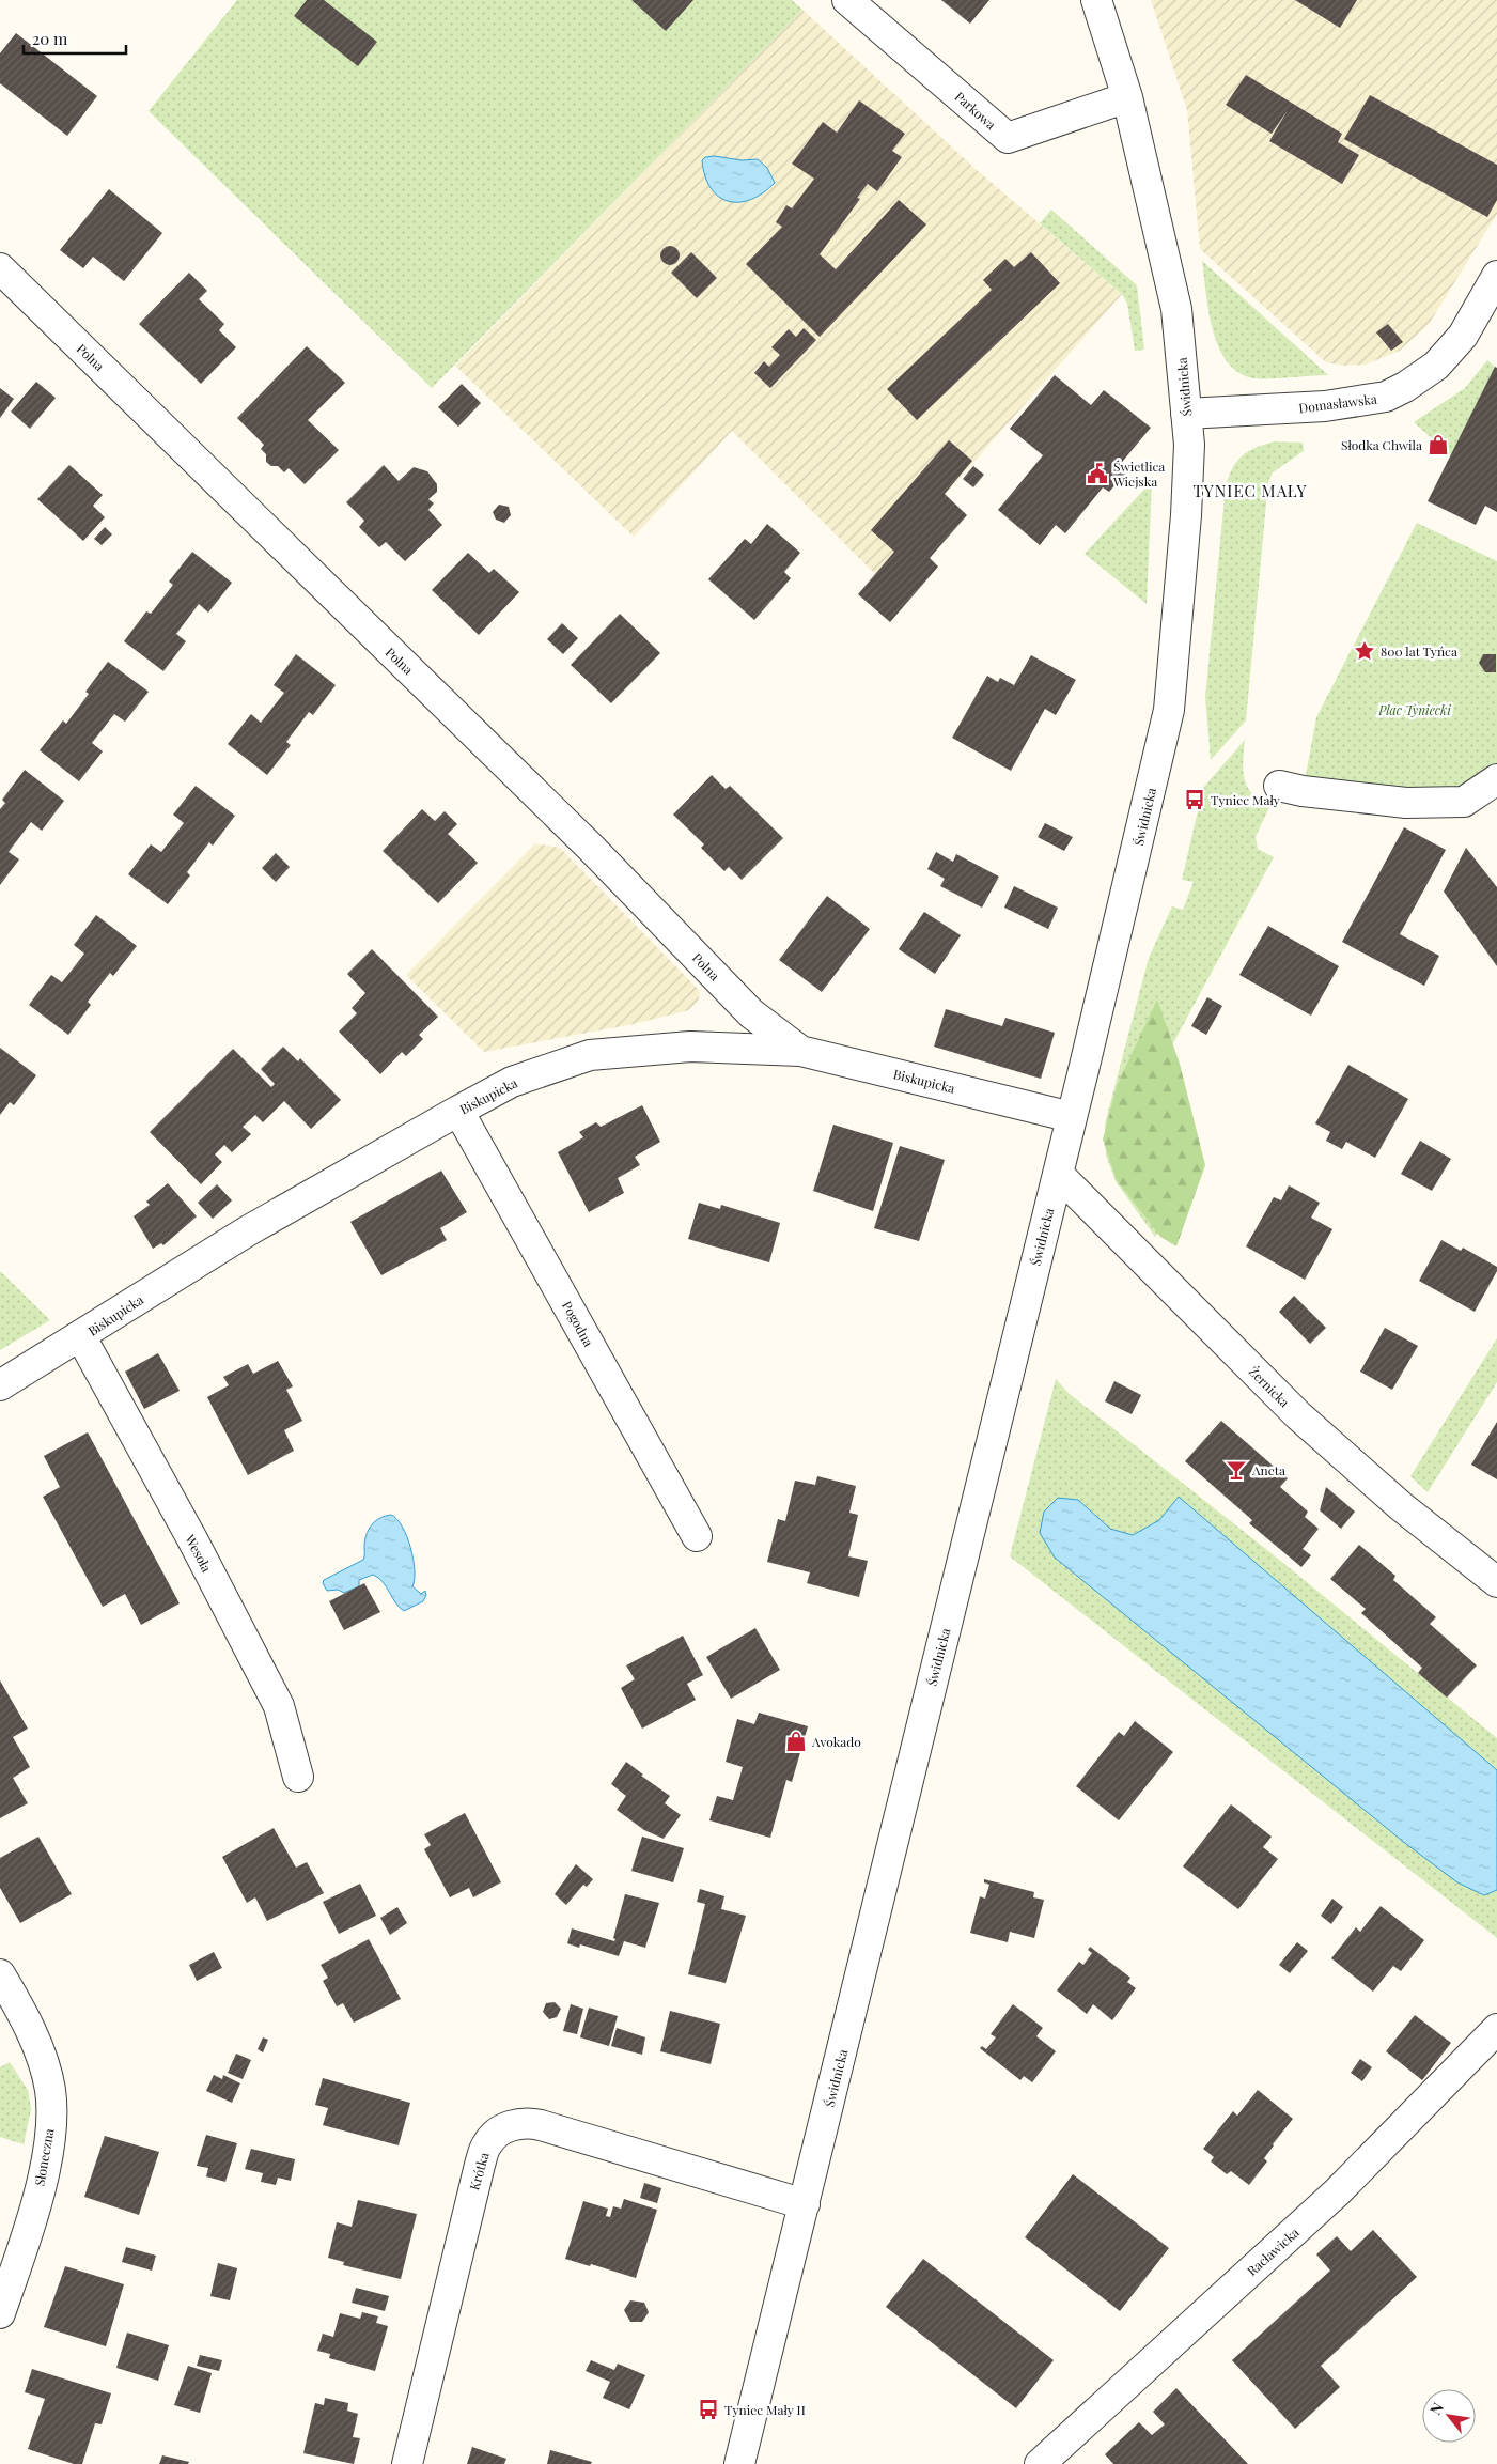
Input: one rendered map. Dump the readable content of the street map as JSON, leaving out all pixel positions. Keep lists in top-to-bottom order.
{
  "streets": {
    "street": [
      "Parkowa",
      "Polna",
      "Świdnicka",
      "Domasławska",
      "Biskupicka",
      "Pogodna",
      "Żernicka",
      "Wesoła",
      "Słoneczna",
      "Krótka",
      "Racławicka"
    ]
  },
  "crossings": [
    ["Parkowa", "Świdnicka"],
    ["Polna", "Biskupicka"],
    ["Świdnicka", "Domasławska"],
    ["Świdnicka", "Biskupicka"],
    ["Świdnicka", "Żernicka"],
    ["Świdnicka", "Krótka"],
    ["Biskupicka", "Pogodna"],
    ["Biskupicka", "Wesoła"]
  ],
  "districts": ["TYNIEC MAŁY"],
  "parks": ["Plac Tyniecki"],
  "places": {
    "shop": ["Słodka Chwila", "Avokado"],
    "public building": ["Świetlica Wiejska"],
    "place": ["800 lat Tyńca"],
    "bus stop": ["Tyniec Mały", "Tyniec Mały II"],
    "bar": ["Aneta"]
  },
  "scale_bar": "20 m",
  "north": "top left"
}
